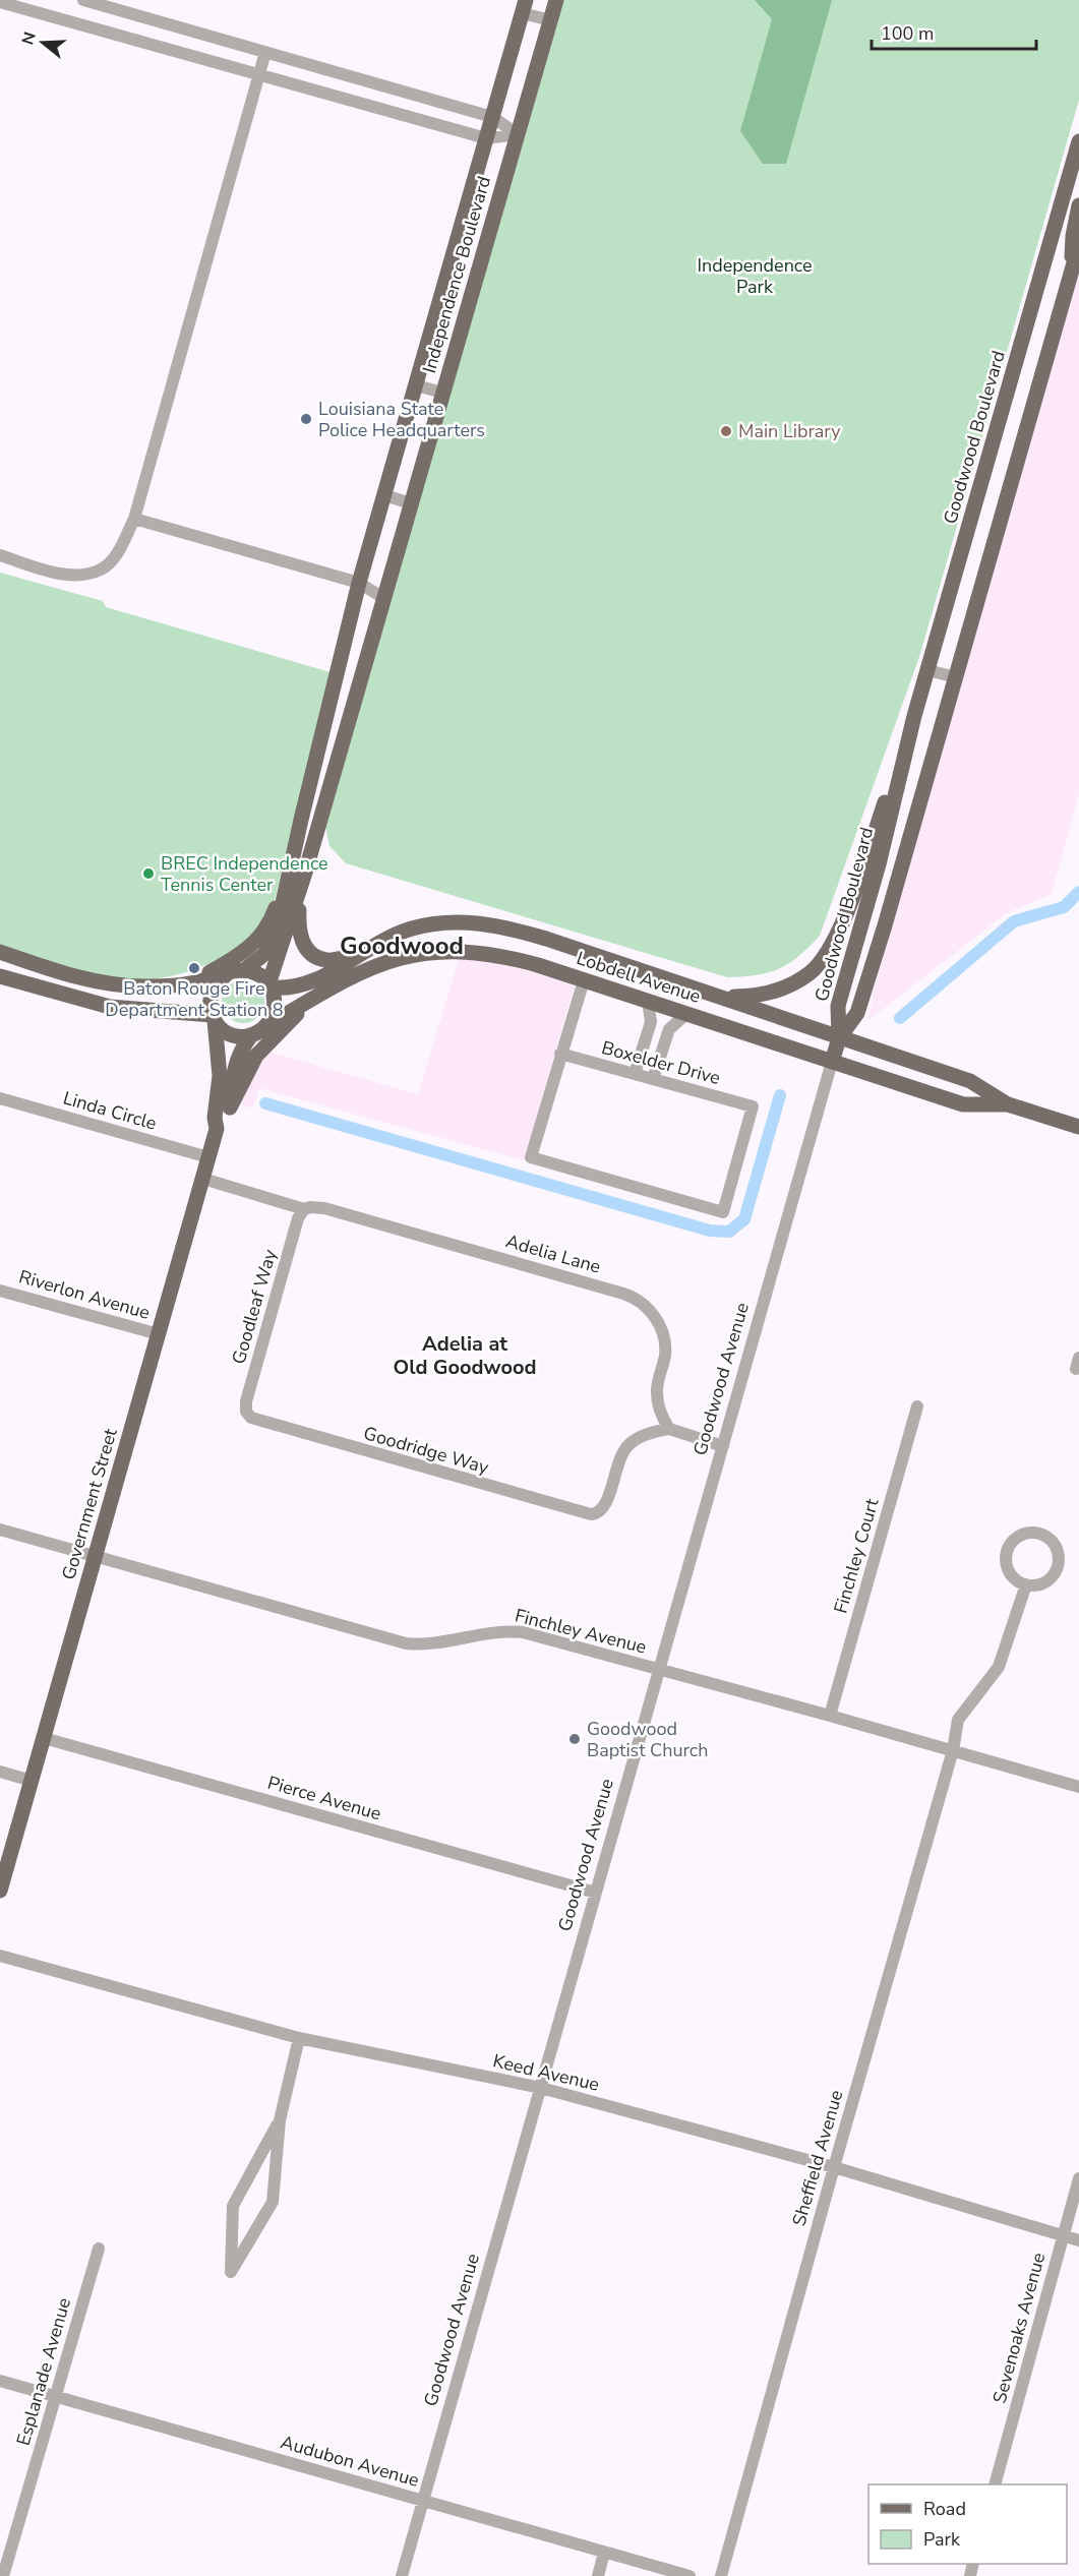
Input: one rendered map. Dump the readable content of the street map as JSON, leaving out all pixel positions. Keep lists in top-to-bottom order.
{
  "streets": {
    "main road": [
      "Independence Boulevard",
      "Goodwood Boulevard",
      "Lobdell Avenue",
      "Goodwood Avenue",
      "Government Street"
    ],
    "street": [
      "Boxelder Drive",
      "Linda Circle",
      "Adelia Lane",
      "Riverlon Avenue",
      "Goodleaf Way",
      "Goodridge Way",
      "Finchley Court",
      "Finchley Avenue",
      "Pierce Avenue",
      "Keed Avenue",
      "Sheffield Avenue",
      "Sevenoaks Avenue",
      "Esplanade Avenue",
      "Audubon Avenue"
    ]
  },
  "crossings": [
    ["Goodwood Boulevard", "Lobdell Avenue"],
    ["Goodwood Boulevard", "Goodwood Avenue"],
    ["Lobdell Avenue", "Goodwood Avenue"],
    ["Lobdell Avenue", "Government Street"],
    ["Linda Circle", "Government Street"],
    ["Adelia Lane", "Goodleaf Way"],
    ["Adelia Lane", "Goodridge Way"],
    ["Adelia Lane", "Government Street"],
    ["Riverlon Avenue", "Government Street"],
    ["Goodleaf Way", "Goodridge Way"],
    ["Goodwood Avenue", "Finchley Avenue"],
    ["Goodwood Avenue", "Pierce Avenue"],
    ["Goodwood Avenue", "Keed Avenue"],
    ["Goodwood Avenue", "Audubon Avenue"],
    ["Government Street", "Finchley Avenue"],
    ["Government Street", "Pierce Avenue"],
    ["Finchley Court", "Finchley Avenue"],
    ["Finchley Avenue", "Sheffield Avenue"],
    ["Keed Avenue", "Sheffield Avenue"],
    ["Keed Avenue", "Sevenoaks Avenue"],
    ["Esplanade Avenue", "Audubon Avenue"]
  ],
  "districts": ["Goodwood", "Adelia at Old Goodwood"],
  "parks": ["Independence Park"],
  "places": [
    "Louisiana State Police Headquarters",
    "Main Library",
    "BREC Independence Tennis Center",
    "Baton Rouge Fire Department Station 8",
    "Goodwood Baptist Church"
  ],
  "legend": ["Road", "Park"],
  "scale_bar": "100 m",
  "north": "left"
}
